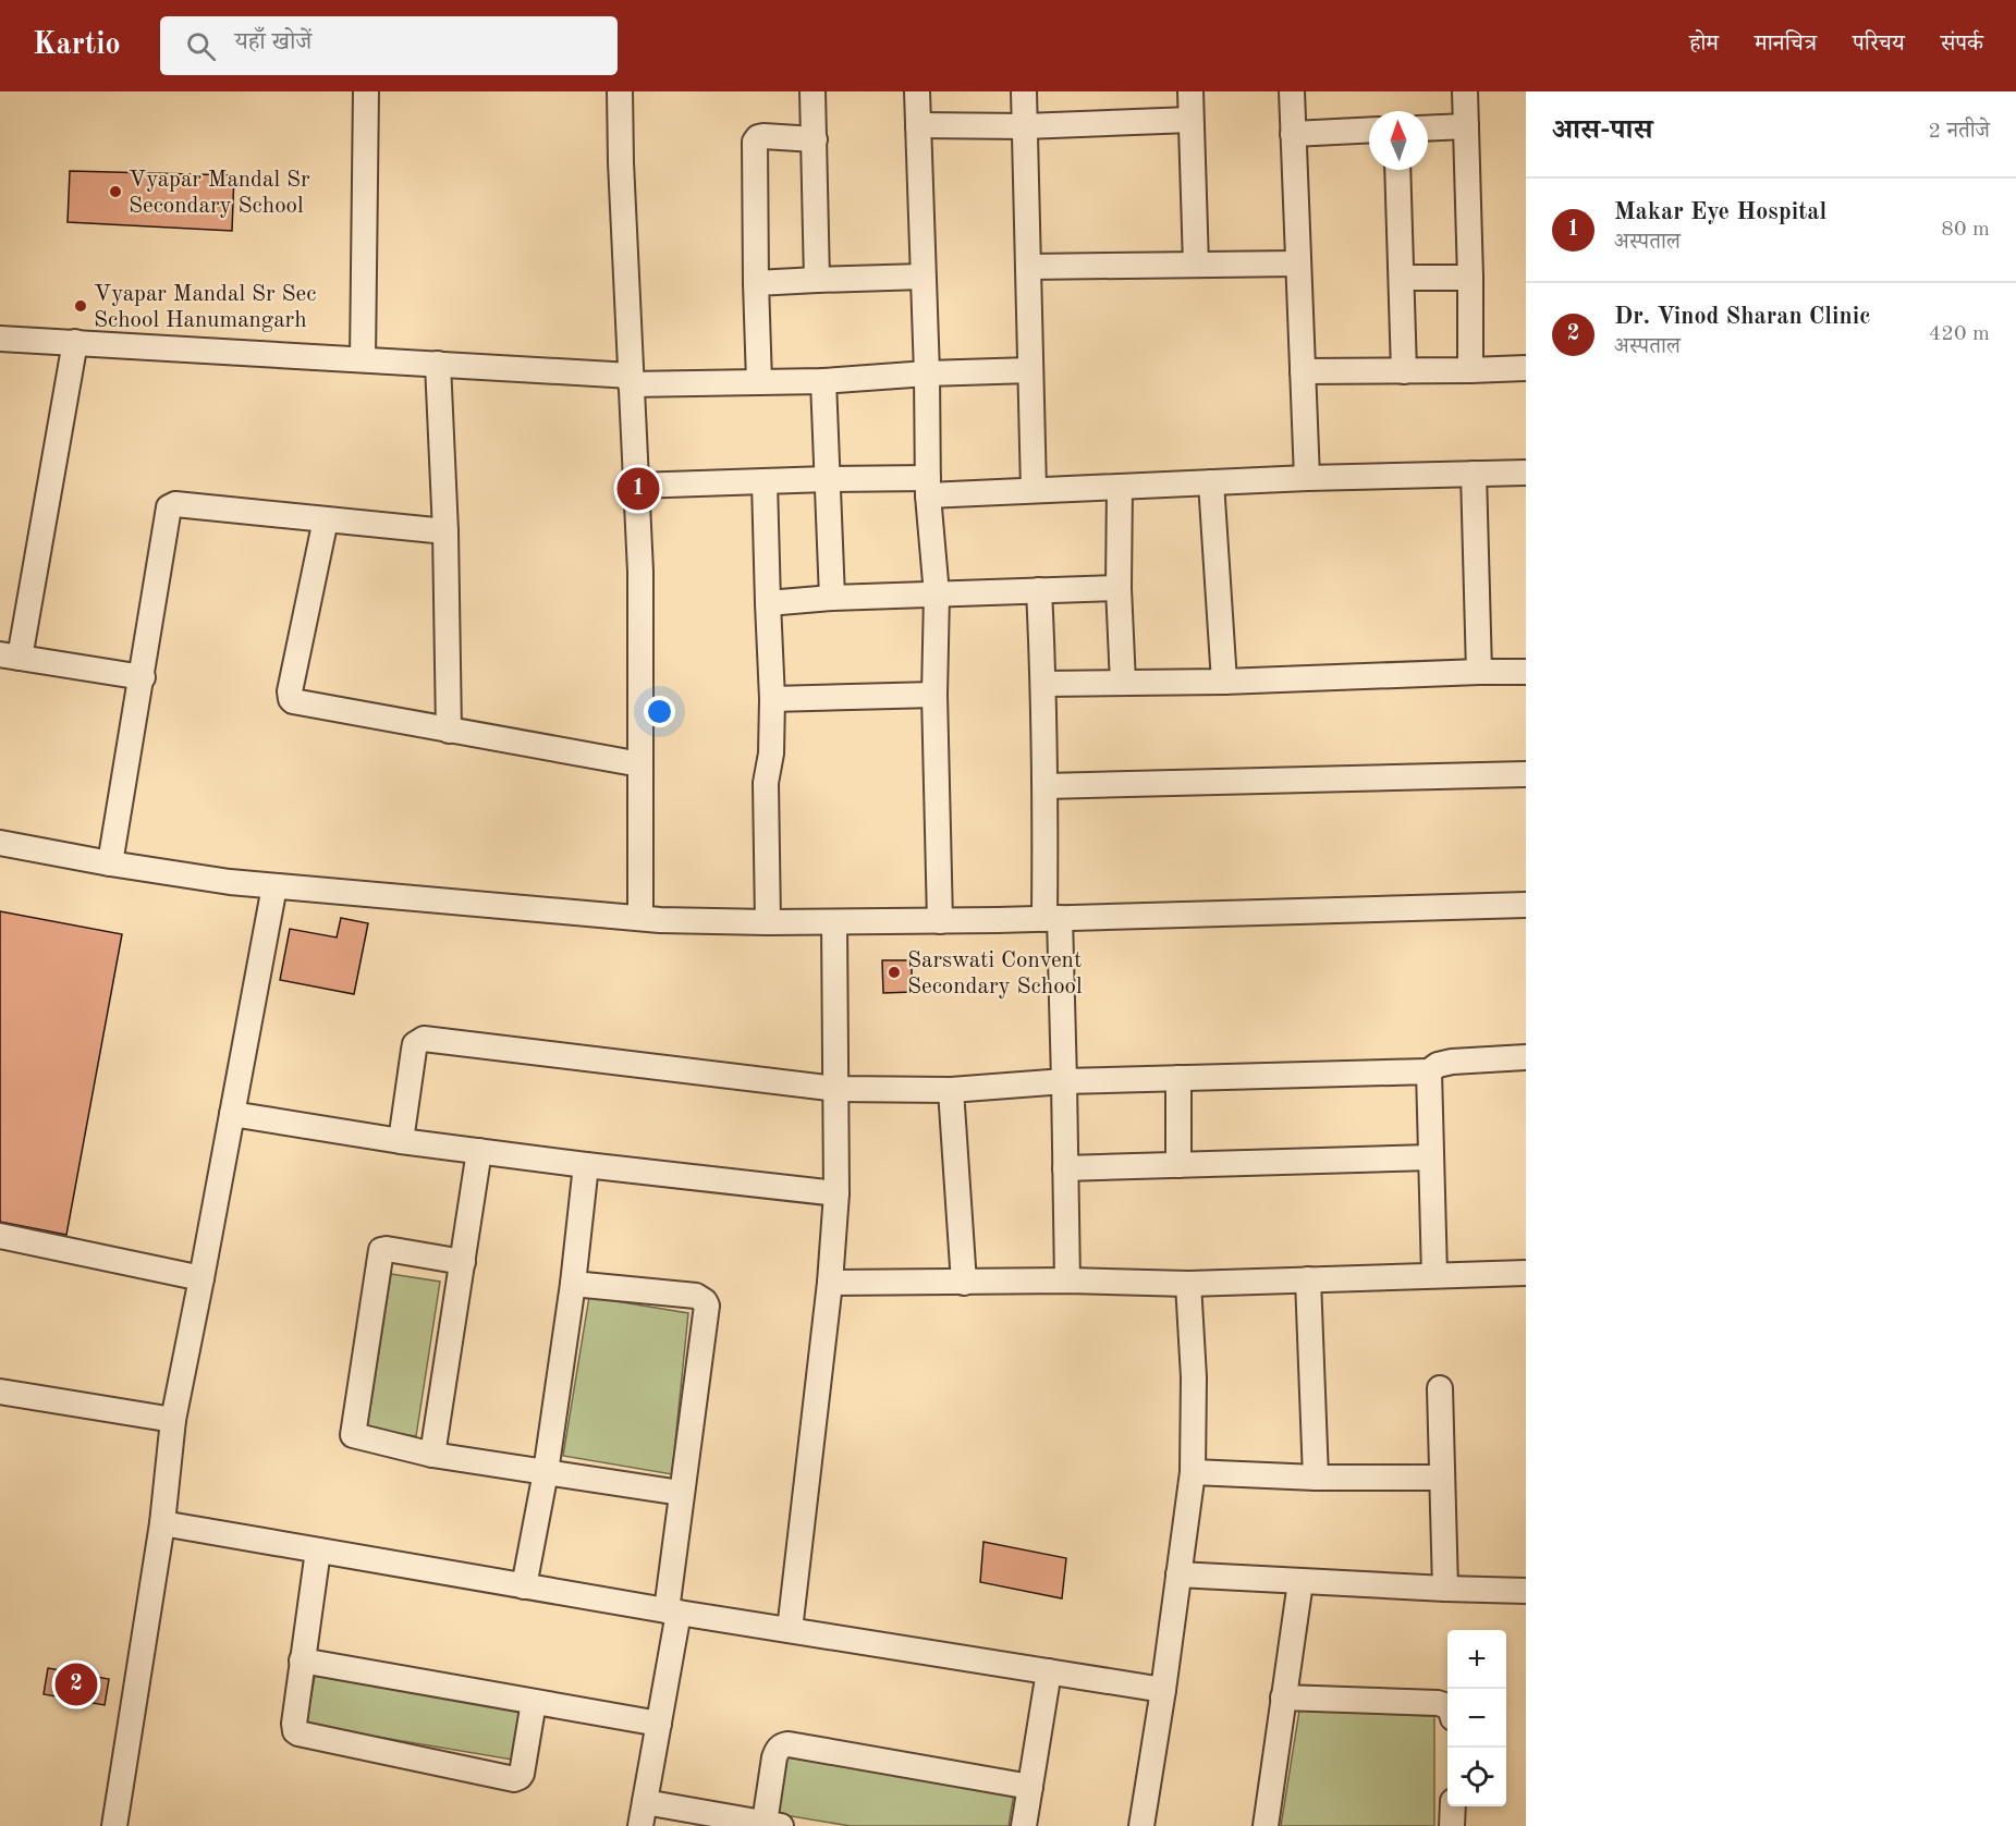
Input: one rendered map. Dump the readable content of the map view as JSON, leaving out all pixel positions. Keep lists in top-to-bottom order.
{
  "places": ["Vyapar Mandal Sr Secondary School", "Vyapar Mandal Sr Sec School Hanumangarh", "Sarswati Convent Secondary School"],
  "north": "top",
  "page": {
    "header": "Kartio",
    "search": "यहाँ खोजें",
    "nav": [
      "होम",
      "मानचित्र",
      "परिचय",
      "संपर्क"
    ],
    "heading": ["आस-पास", "2 नतीजे"],
    "list": [
      {
        "mark": "1",
        "name": "Makar Eye Hospital",
        "note": "अस्पताल",
        "value": "80 m"
      },
      {
        "mark": "2",
        "name": "Dr. Vinod Sharan Clinic",
        "note": "अस्पताल",
        "value": "420 m"
      }
    ],
    "pins": ["1", "2"],
    "map_buttons": ["+", "−"]
  }
}
